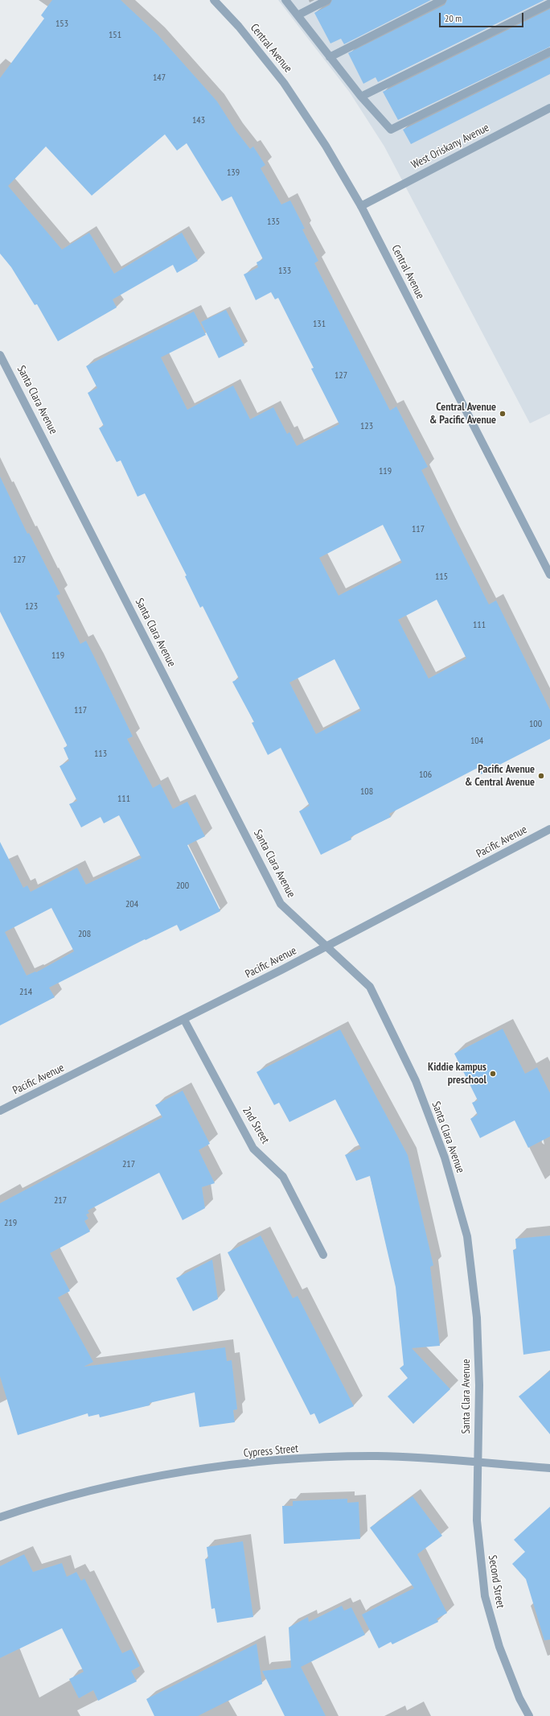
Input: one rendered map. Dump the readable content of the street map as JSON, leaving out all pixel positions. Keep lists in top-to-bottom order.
{
  "streets": {
    "street": [
      "Central Avenue",
      "West Oriskany Avenue",
      "Santa Clara Avenue",
      "Pacific Avenue",
      "2nd Street",
      "Cypress Street",
      "Second Street"
    ]
  },
  "crossings": [
    ["Central Avenue", "West Oriskany Avenue"],
    ["Santa Clara Avenue", "Pacific Avenue"],
    ["Santa Clara Avenue", "Cypress Street"],
    ["Santa Clara Avenue", "Second Street"],
    ["Pacific Avenue", "2nd Street"],
    ["Cypress Street", "Second Street"]
  ],
  "places": ["Central Avenue & Pacific Avenue", "Pacific Avenue & Central Avenue", "Kiddie kampus preschool"],
  "house_numbers": [
    "153",
    "151",
    "147",
    "143",
    "139",
    "135",
    "133",
    "131",
    "127",
    "123",
    "119",
    "117",
    "127",
    "115",
    "123",
    "111",
    "119",
    "117",
    "100",
    "104",
    "113",
    "106",
    "108",
    "111",
    "200",
    "204",
    "208",
    "214",
    "217",
    "217",
    "219"
  ],
  "scale_bar": "20 m"
}
